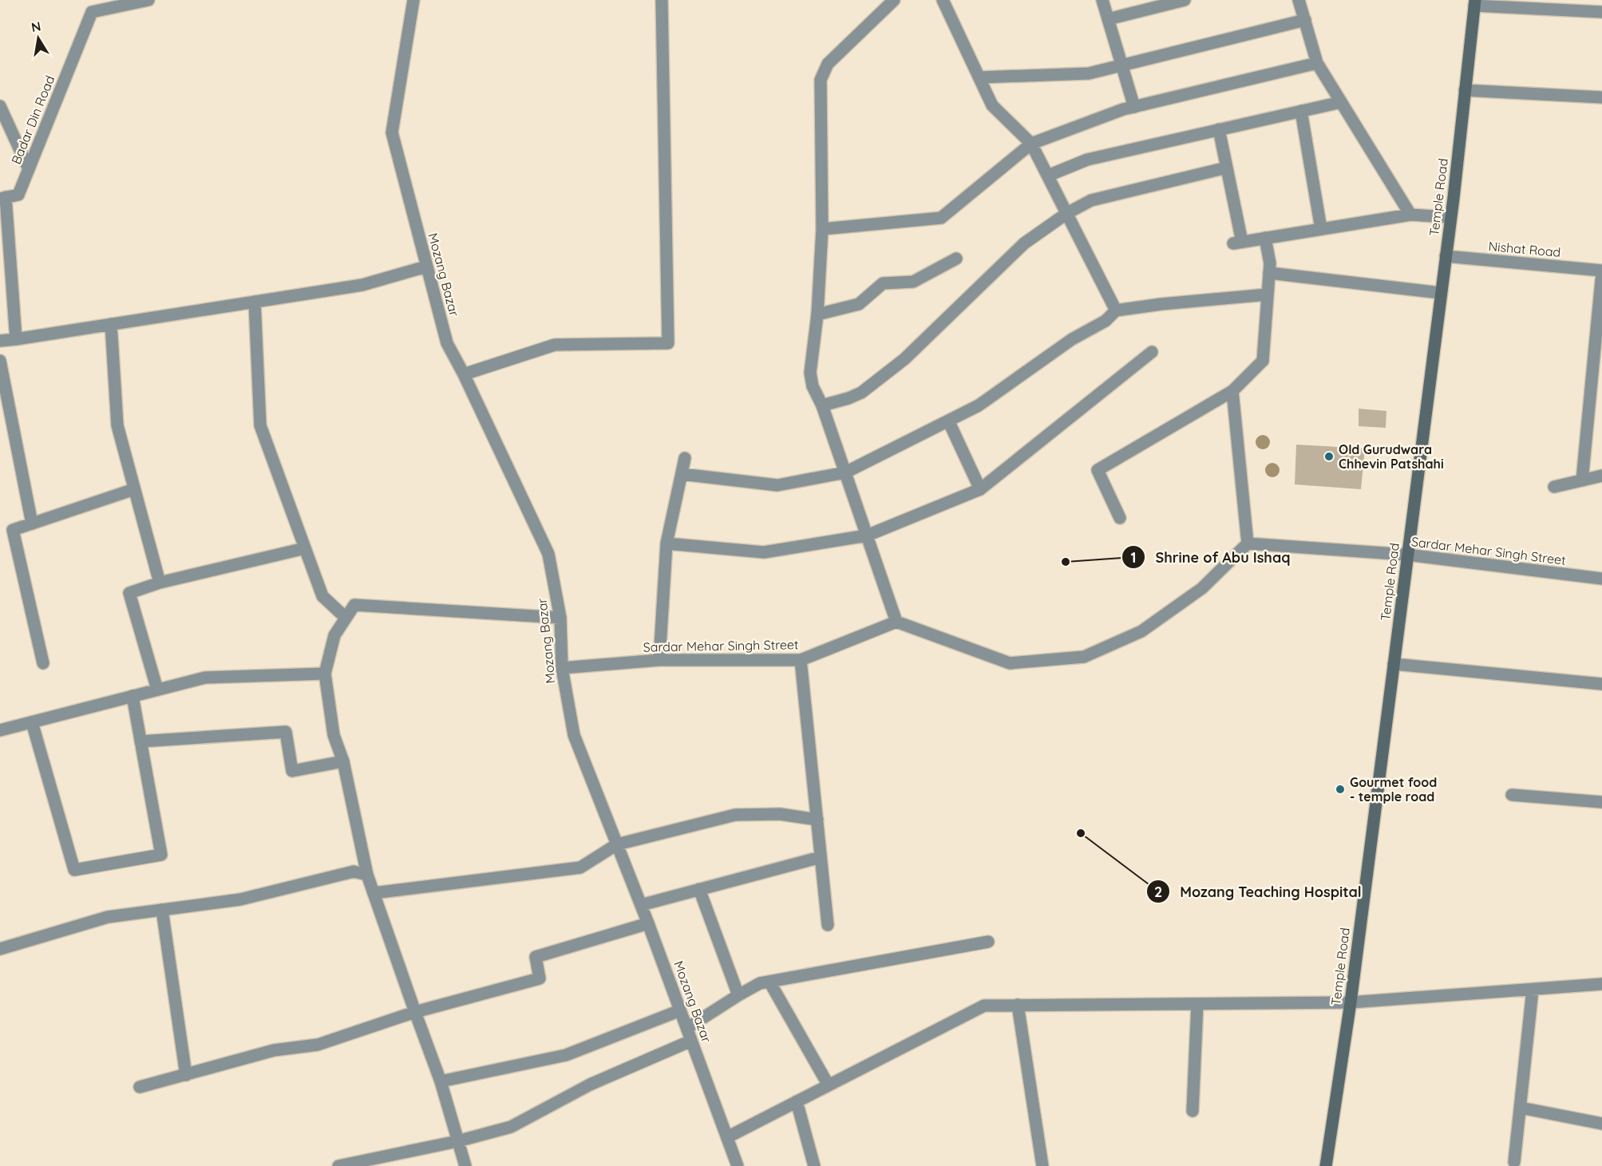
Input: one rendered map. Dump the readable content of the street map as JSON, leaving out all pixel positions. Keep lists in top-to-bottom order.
{
  "streets": {
    "street": [
      "Badar Din Road",
      "Temple Road",
      "Nishat Road",
      "Mozang Bazar",
      "Sardar Mehar Singh Street"
    ]
  },
  "crossings": [
    ["Temple Road", "Nishat Road"],
    ["Temple Road", "Sardar Mehar Singh Street"],
    ["Mozang Bazar", "Sardar Mehar Singh Street"]
  ],
  "places": [
    "Old Gurudwara Chhevin Patshahi",
    "Shrine of Abu Ishaq",
    "Gourmet food - temple road",
    "Mozang Teaching Hospital"
  ],
  "north": "top"
}
